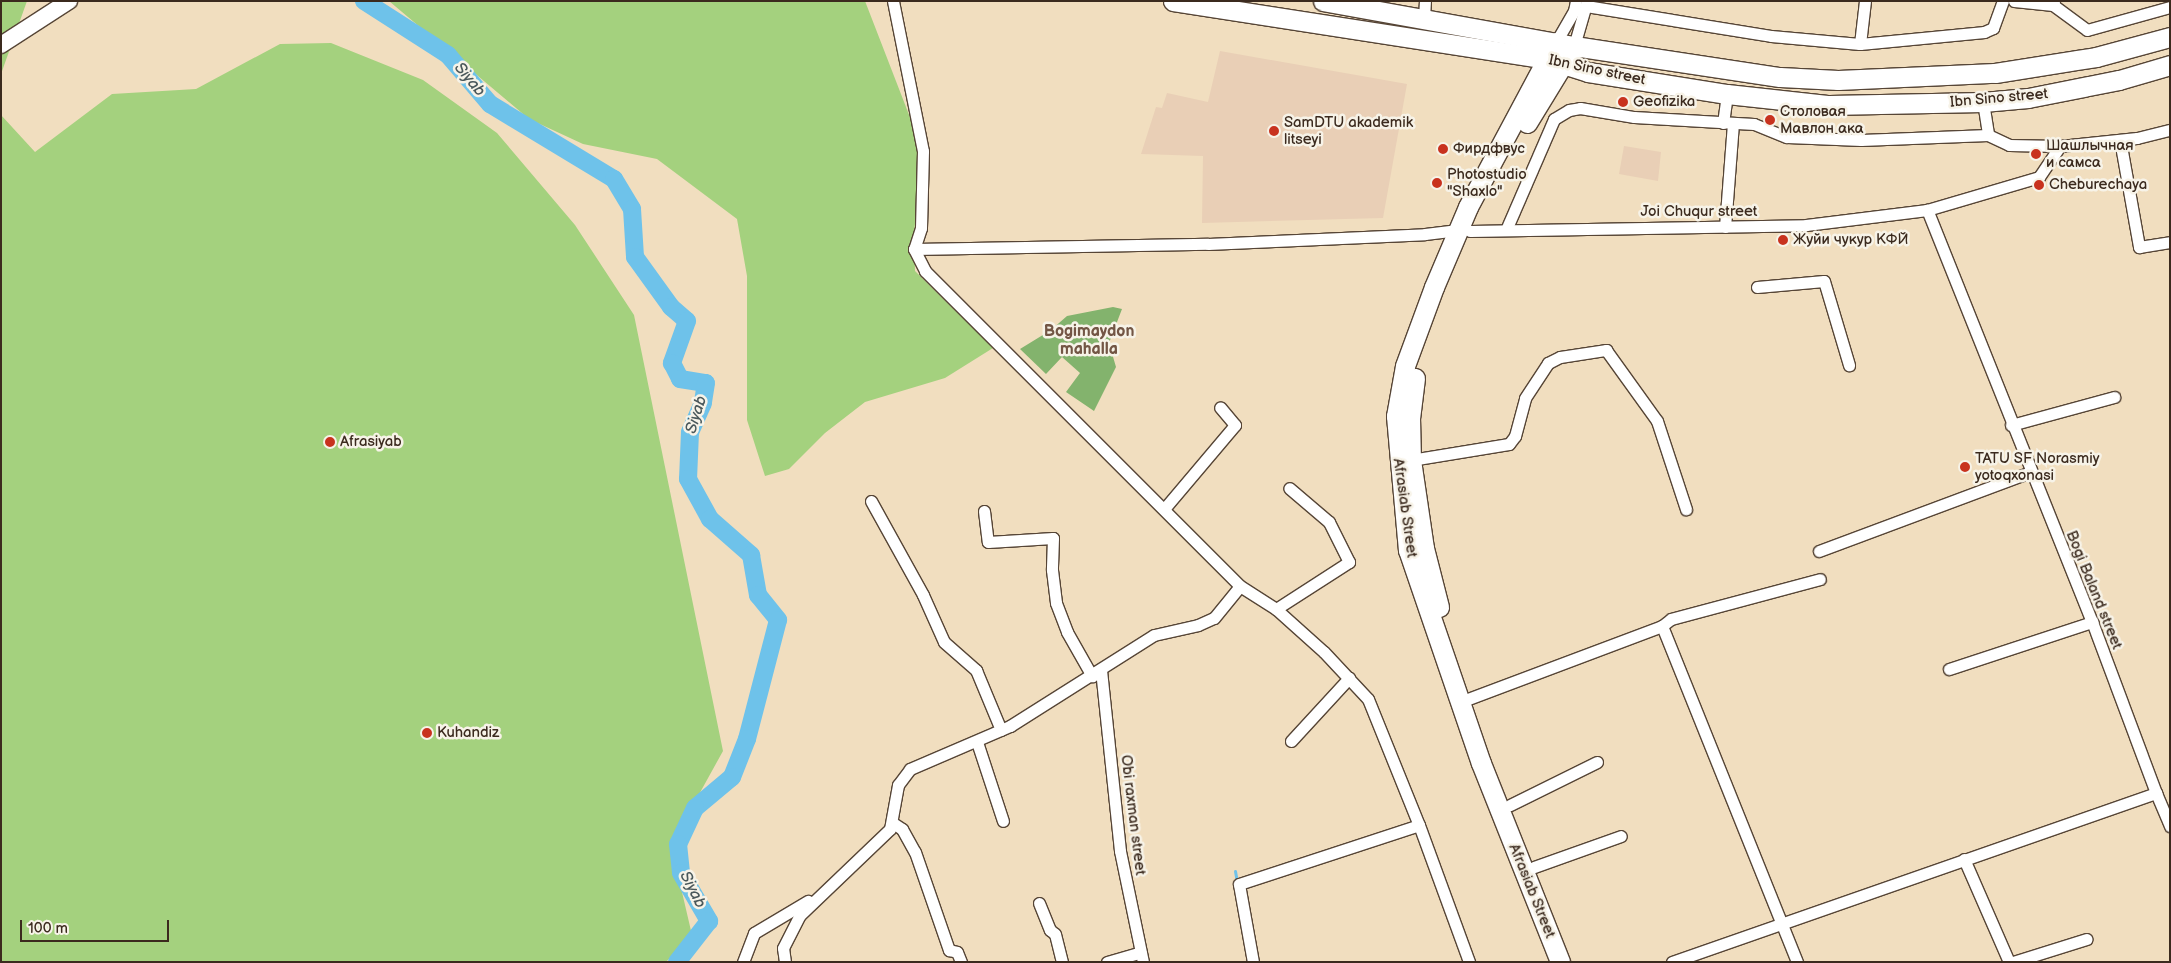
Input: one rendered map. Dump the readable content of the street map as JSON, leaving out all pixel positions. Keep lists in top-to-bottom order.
{
  "streets": {
    "main road": ["Ibn Sino street", "Afrasiab Street"],
    "street": ["Joi Chuqur street", "Bogi Baland street", "Obi raxman street"]
  },
  "crossings": [
    ["Ibn Sino street", "Afrasiab Street"],
    ["Joi Chuqur street", "Afrasiab Street"],
    ["Joi Chuqur street", "Bogi Baland street"]
  ],
  "districts": ["Bogimaydon mahalla"],
  "water": ["Siyab"],
  "places": [
    "Geofizika",
    "Столовая Мавлон ака",
    "SamDTU akademik litseyi",
    "Фирдфвус",
    "Шашлычная и самса",
    "Photostudio \"Shaxlo\"",
    "Cheburechaya",
    "Жуйи чукур КФЙ",
    "Afrasiyab",
    "TATU SF Norasmiy yotoqxonasi",
    "Kuhandiz"
  ],
  "scale_bar": "100 m"
}
